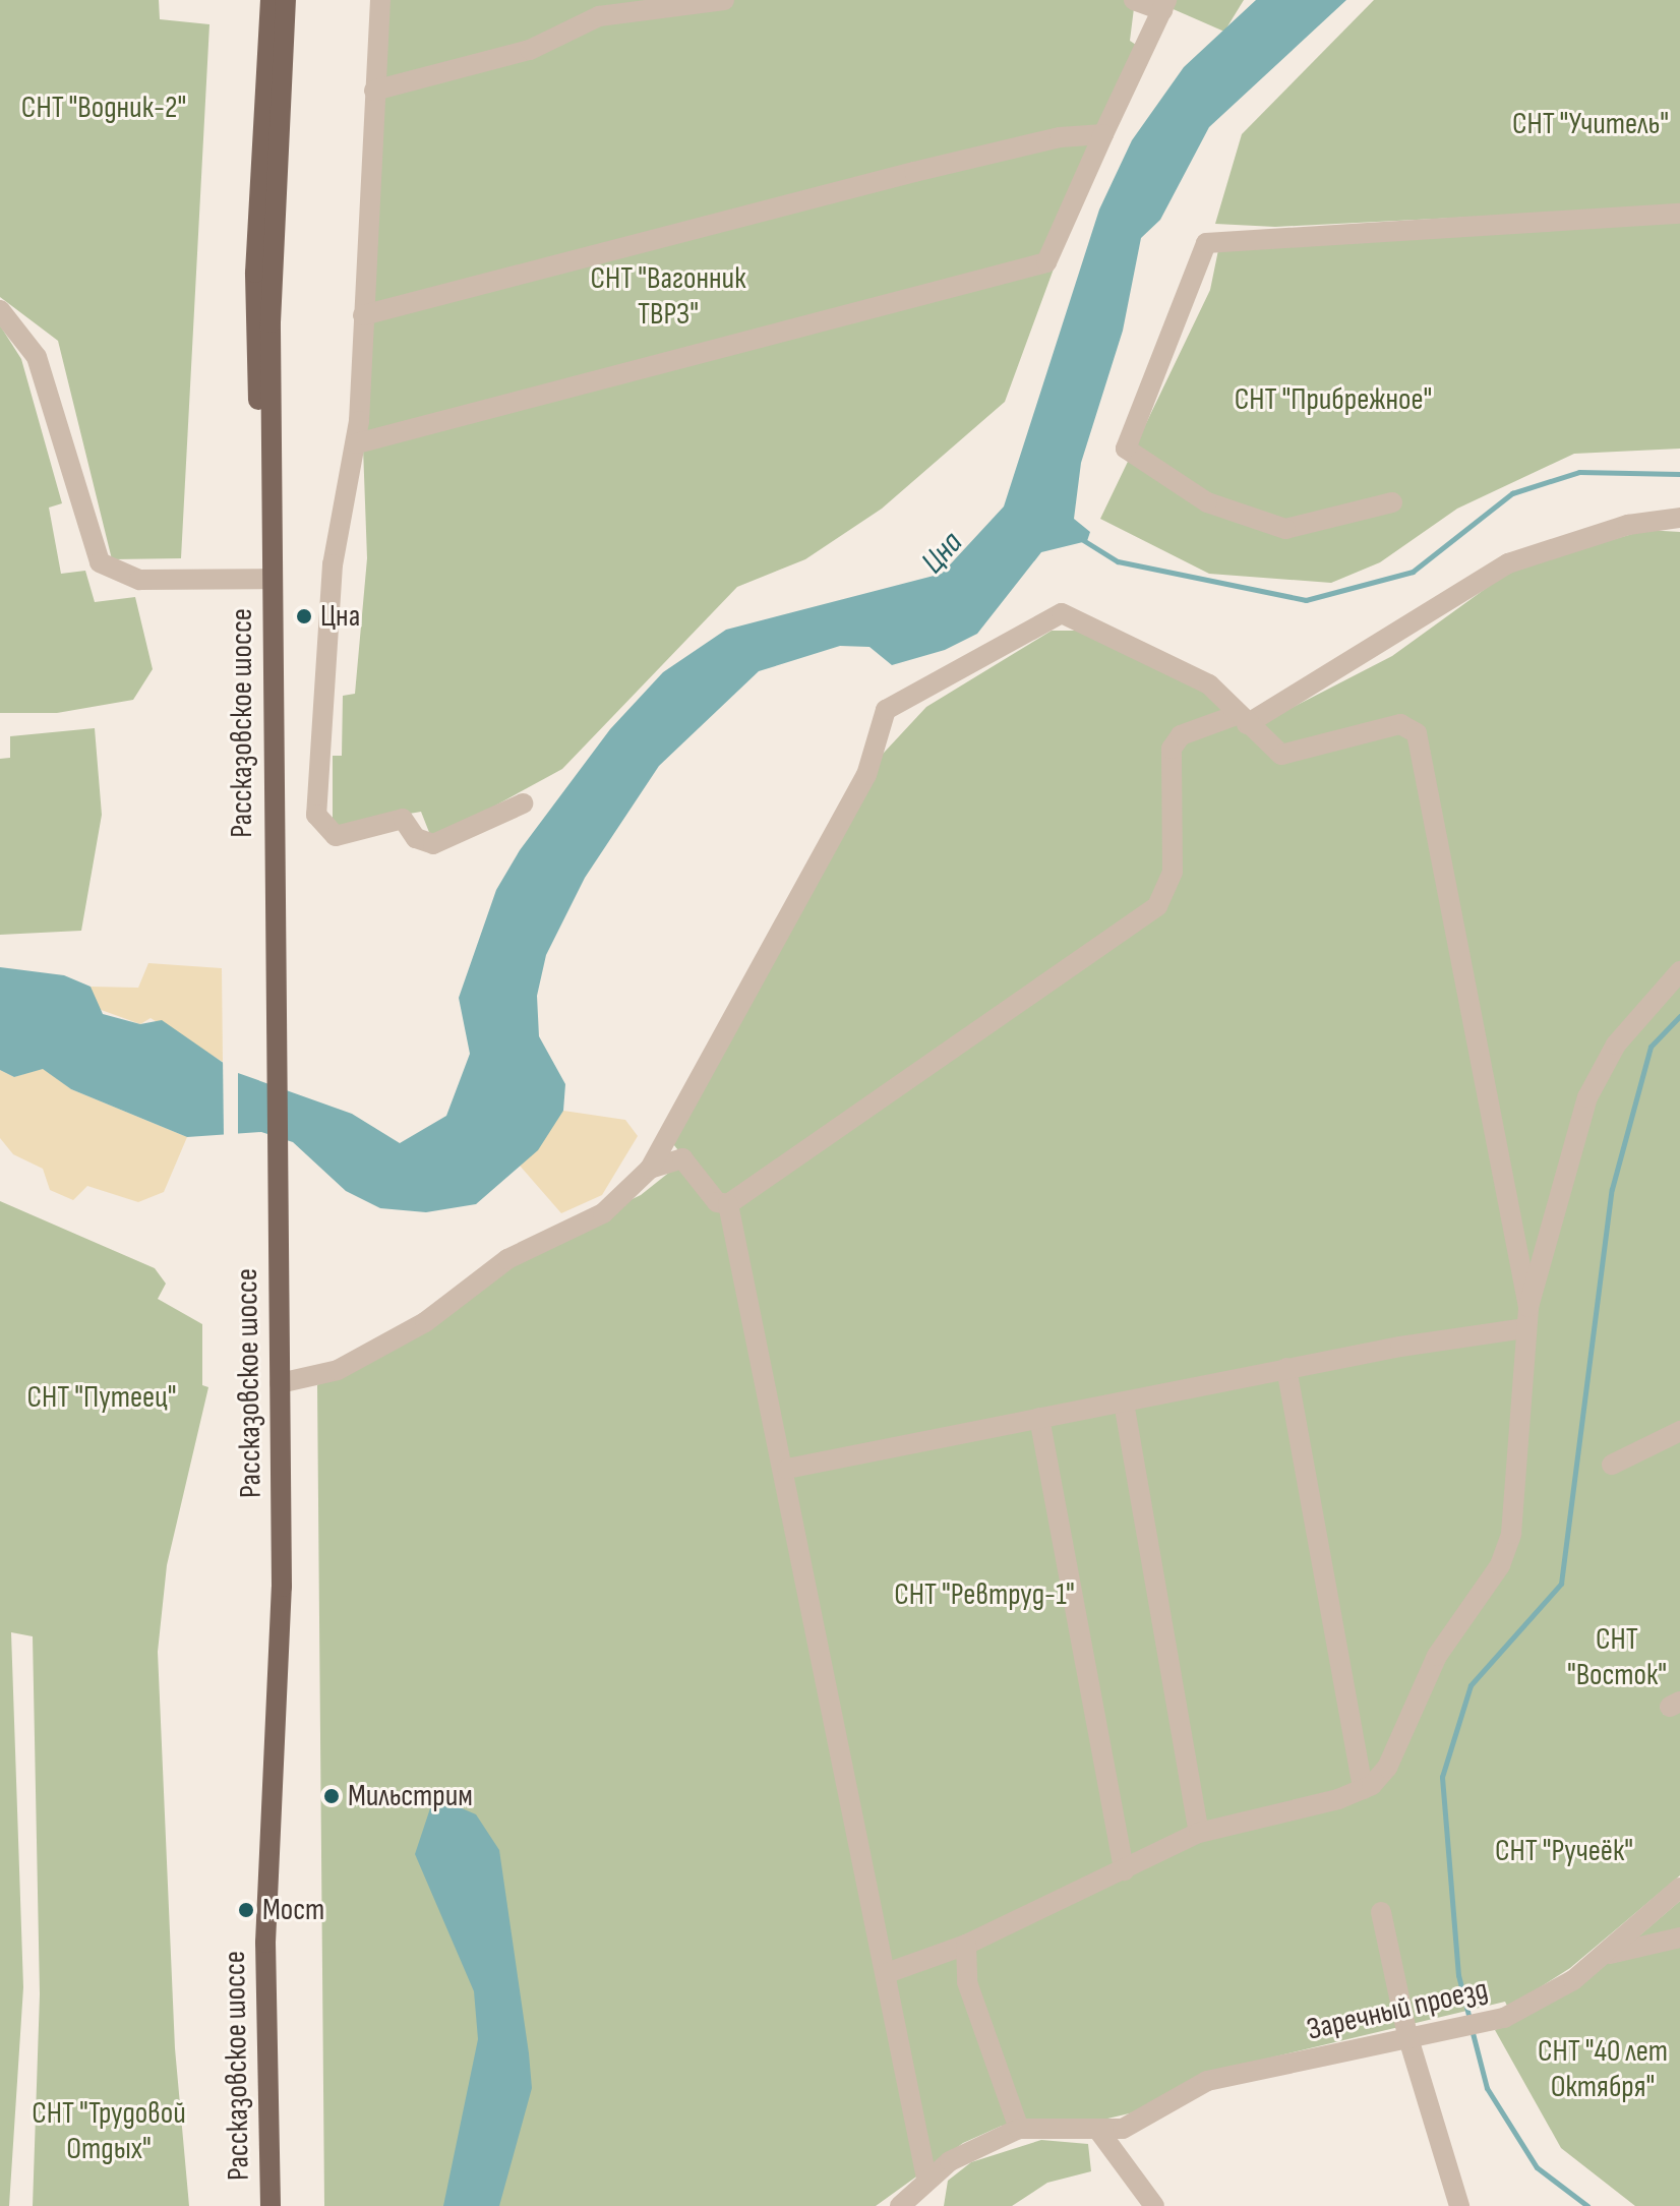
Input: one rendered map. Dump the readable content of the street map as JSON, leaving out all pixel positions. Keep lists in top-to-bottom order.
{
  "streets": {
    "main road": ["Рассказовское шоссе"],
    "street": ["Заречный проезд"]
  },
  "water": ["Цна"],
  "parks": [
    "СНТ \"Водник-2\"",
    "СНТ \"Учитель\"",
    "СНТ \"Вагонник ТВРЗ\"",
    "СНТ \"Прибрежное\"",
    "СНТ \"Путеец\"",
    "СНТ \"Ревтруд-1\"",
    "СНТ \"Восток\"",
    "СНТ \"Ручеёк\"",
    "СНТ \"40 лет Октября\"",
    "СНТ \"Трудовой Отдых\""
  ],
  "places": ["Цна", "Мильстрим", "Мост"]
}
